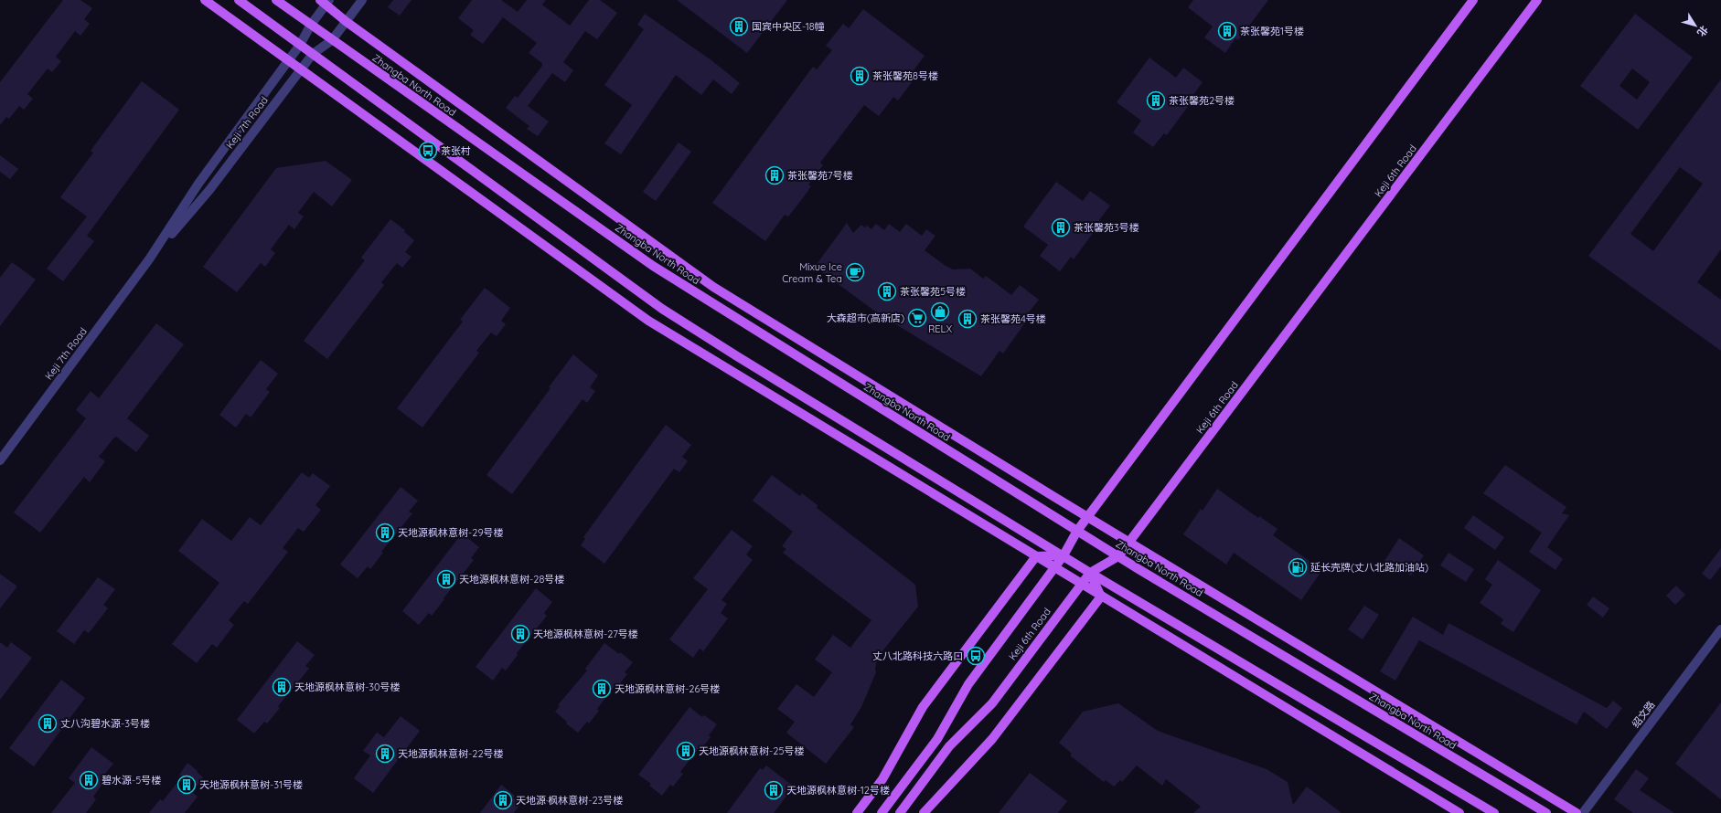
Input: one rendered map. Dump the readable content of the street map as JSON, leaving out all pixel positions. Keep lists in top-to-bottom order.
{
  "streets": {
    "main road": ["Zhangba North Road", "Keji 6th Road"],
    "street": ["Keji 7th Road", "绍文路"]
  },
  "crossings": [
    ["Zhangba North Road", "Keji 7th Road"],
    ["Zhangba North Road", "Keji 6th Road"]
  ],
  "places": {
    "building": [
      "国宾中央区-18幢",
      "茶张馨苑1号楼",
      "茶张馨苑8号楼",
      "茶张馨苑2号楼",
      "茶张馨苑7号楼",
      "茶张馨苑3号楼",
      "茶张馨苑5号楼",
      "茶张馨苑4号楼",
      "天地源枫林意树-29号楼",
      "天地源枫林意树-28号楼",
      "天地源枫林意树-27号楼",
      "天地源枫林意树-30号楼",
      "天地源枫林意树-26号楼",
      "丈八沟碧水源-3号楼",
      "天地源枫林意树-25号楼",
      "天地源枫林意树-22号楼",
      "碧水源-5号楼",
      "天地源枫林意树-31号楼",
      "天地源枫林意树-12号楼",
      "天地源·枫林意树-23号楼"
    ],
    "bus stop": ["茶张村", "丈八北路科技六路口"],
    "cafe": ["Mixue Ice Cream & Tea"],
    "shop": ["RELX"],
    "supermarket": ["大森超市(高新店)"],
    "fuel station": ["延长壳牌(丈八北路加油站)"]
  },
  "north": "bottom right"
}
